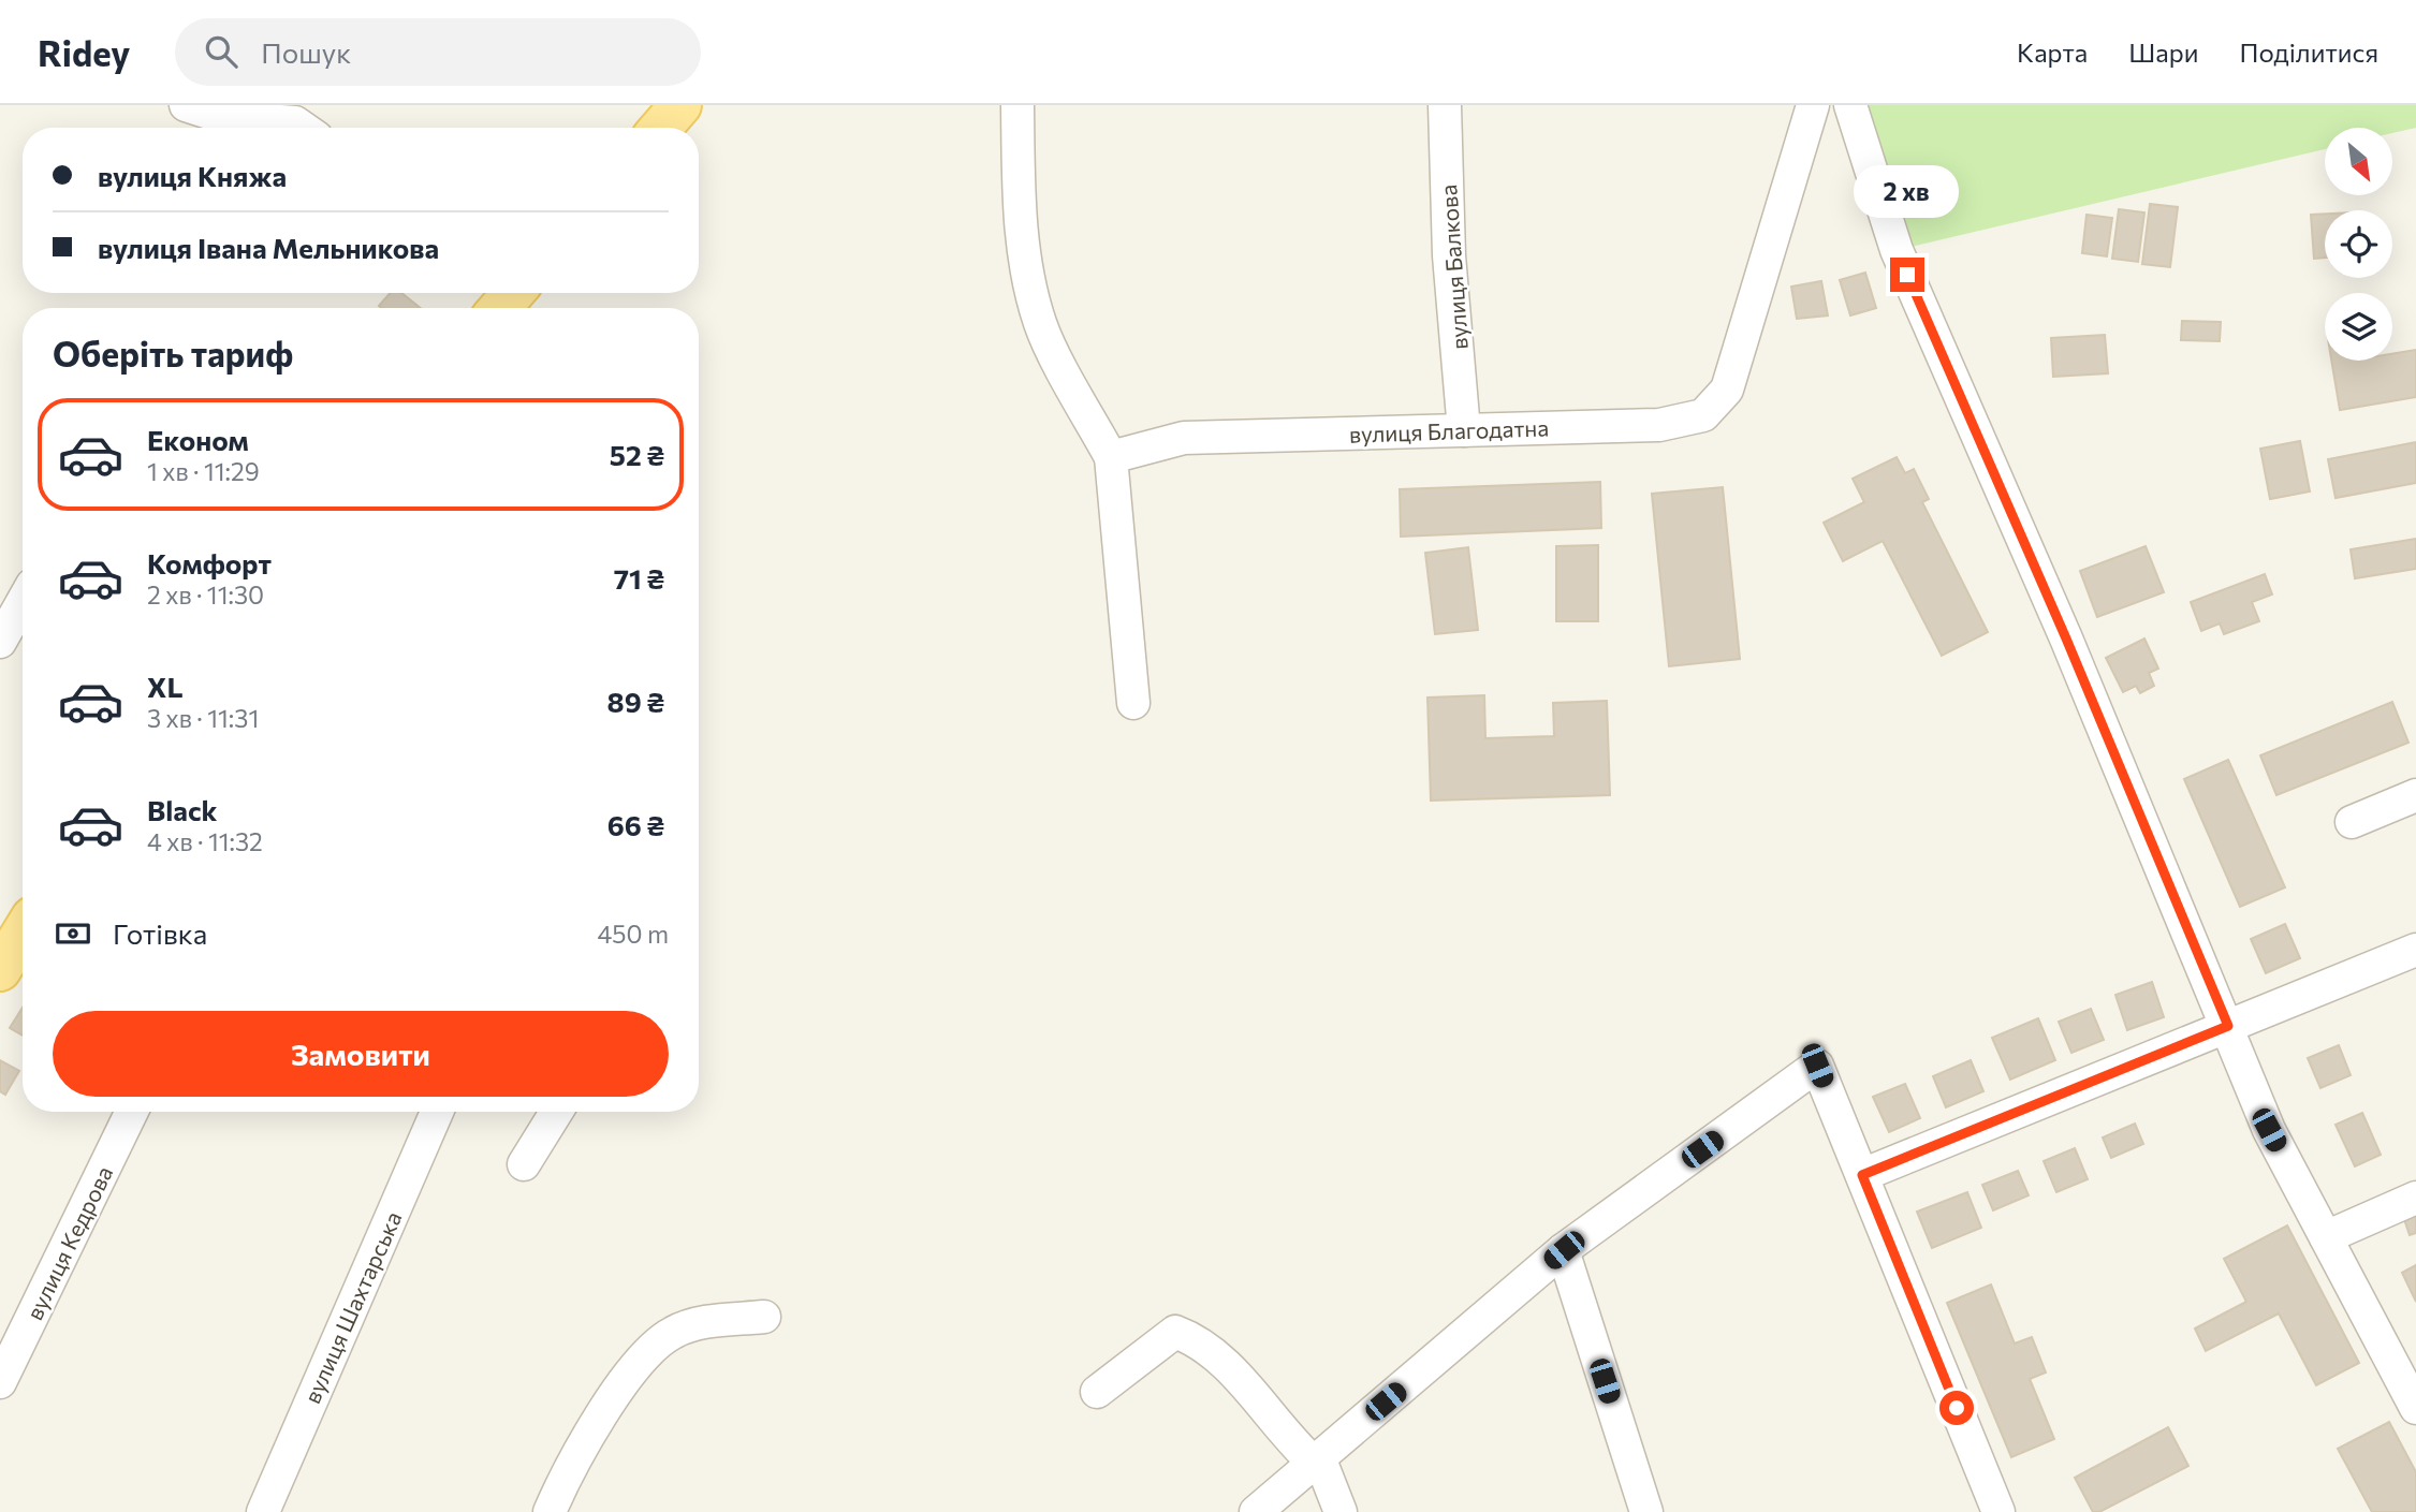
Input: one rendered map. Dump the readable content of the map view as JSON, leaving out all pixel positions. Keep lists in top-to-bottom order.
{
  "streets": {
    "street": [
      "вулиця Балкова",
      "вулиця Благодатна",
      "вулиця Кедрова",
      "вулиця Шахтарська"
    ]
  },
  "crossings": [
    ["вулиця Балкова", "вулиця Благодатна"]
  ],
  "north": "bottom right",
  "page": {
    "header": "Ridey",
    "search": "Пошук",
    "nav": ["Карта", "Шари", "Поділитися"],
    "banner": ["вулиця Княжа", "вулиця Івана Мельникова"],
    "bubble": "2 хв",
    "heading": "Оберіть тариф",
    "list": [
      {
        "name": "Економ",
        "note": "1 хв · 11:29",
        "value": "52 ₴"
      },
      {
        "name": "Комфорт",
        "note": "2 хв · 11:30",
        "value": "71 ₴"
      },
      {
        "name": "XL",
        "note": "3 хв · 11:31",
        "value": "89 ₴"
      },
      {
        "name": "Black",
        "note": "4 хв · 11:32",
        "value": "66 ₴"
      }
    ],
    "pay": ["Готівка", "450 m"],
    "buttons": "Замовити"
  }
}
